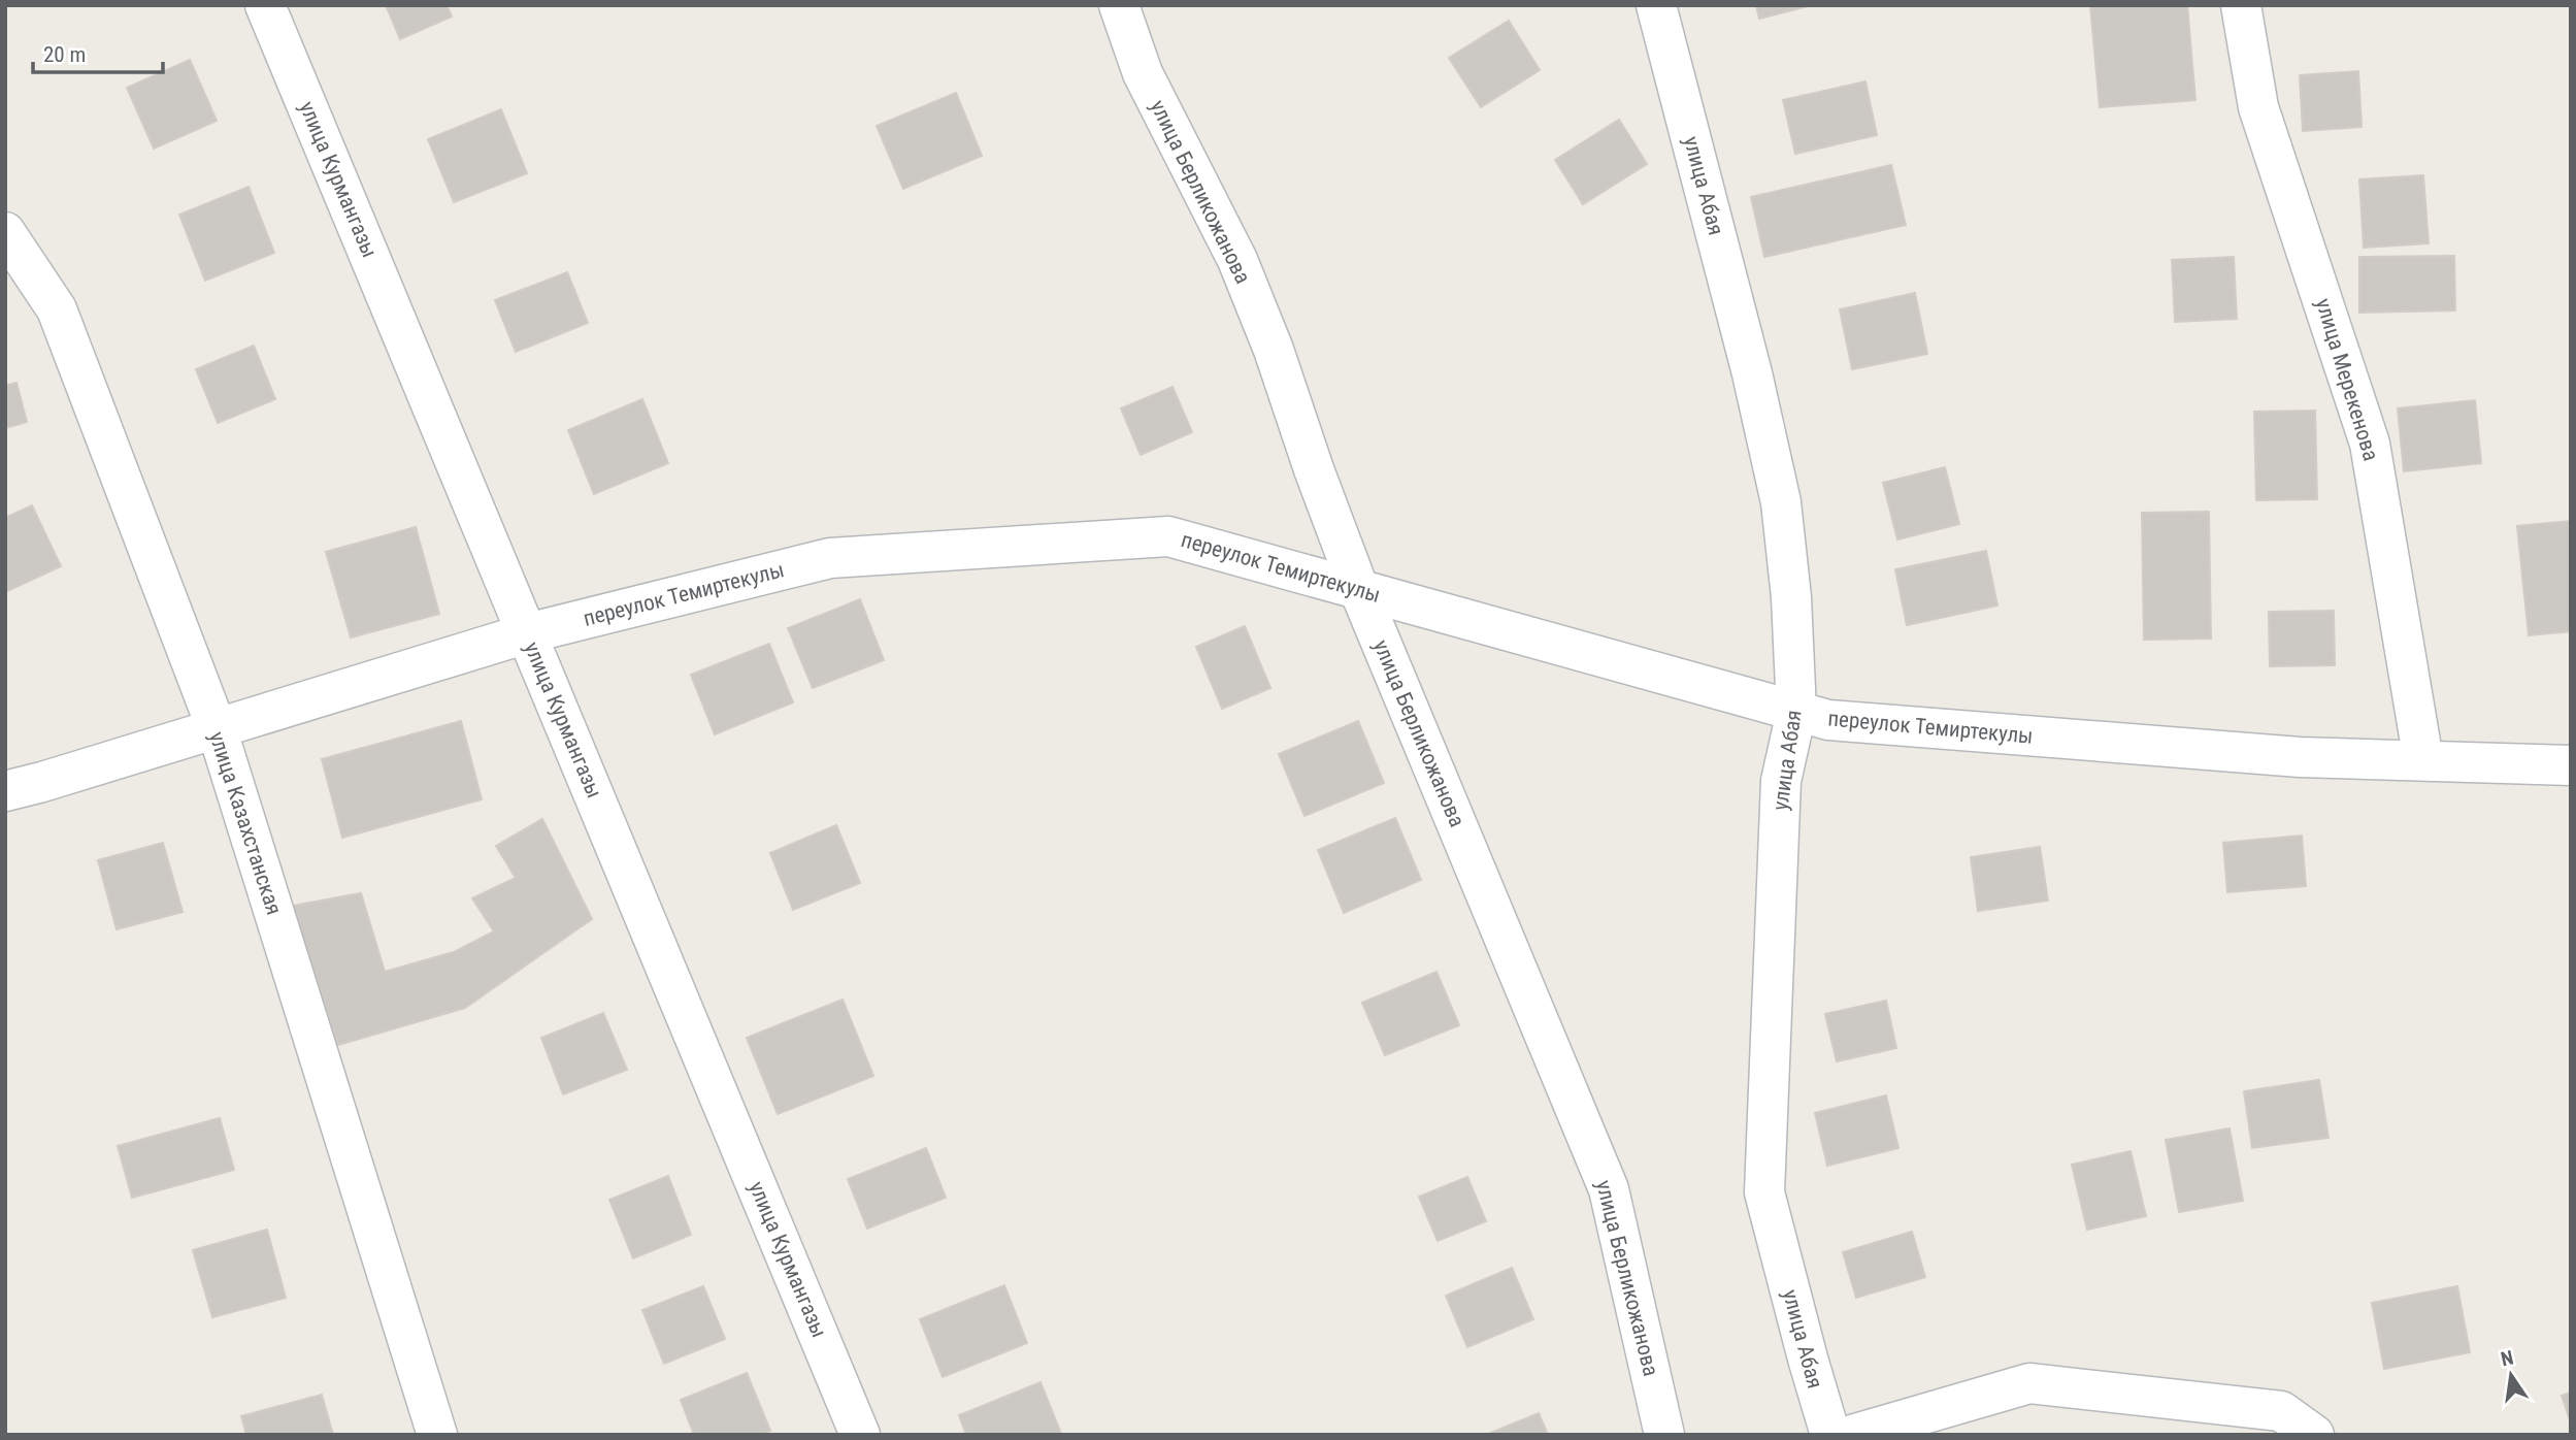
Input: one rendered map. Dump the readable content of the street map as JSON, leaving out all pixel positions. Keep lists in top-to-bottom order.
{
  "streets": {
    "street": [
      "улица Курмангазы",
      "улица Абая",
      "улица Берликожанова",
      "улица Мерекенова",
      "переулок Темиртекулы",
      "улица Казахстанская"
    ]
  },
  "crossings": [
    ["улица Курмангазы", "переулок Темиртекулы"],
    ["улица Абая", "переулок Темиртекулы"],
    ["улица Берликожанова", "переулок Темиртекулы"],
    ["улица Мерекенова", "переулок Темиртекулы"],
    ["переулок Темиртекулы", "улица Казахстанская"]
  ],
  "scale_bar": "20 m",
  "north": "top"
}
